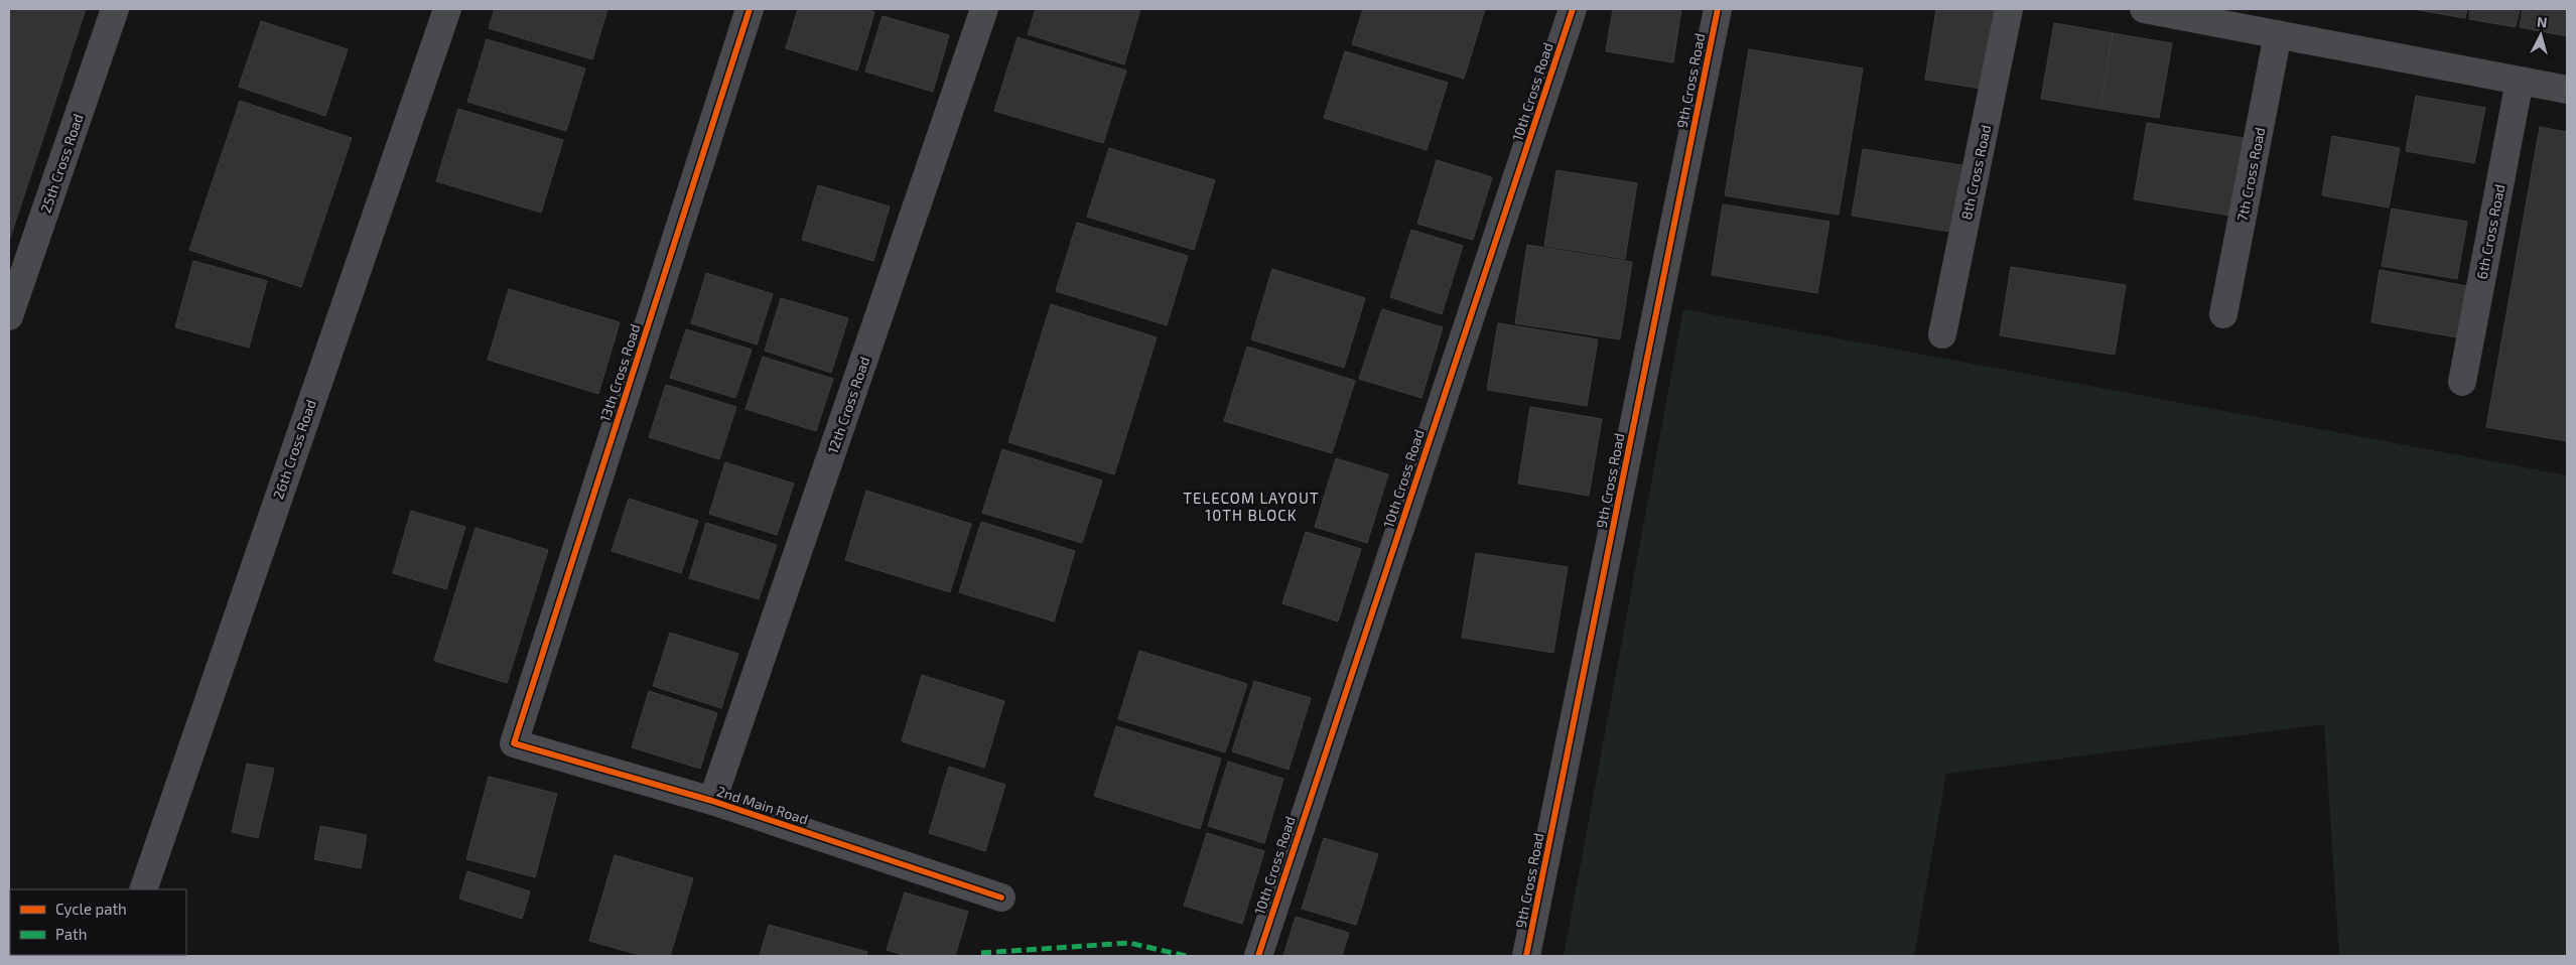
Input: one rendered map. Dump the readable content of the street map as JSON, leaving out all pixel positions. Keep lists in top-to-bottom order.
{
  "streets": {
    "street": [
      "9th Cross Road",
      "10th Cross Road",
      "25th Cross Road",
      "8th Cross Road",
      "7th Cross Road",
      "6th Cross Road",
      "13th Cross Road",
      "12th Cross Road",
      "26th Cross Road",
      "2nd Main Road"
    ]
  },
  "crossings": [
    ["13th Cross Road", "2nd Main Road"],
    ["12th Cross Road", "2nd Main Road"]
  ],
  "districts": ["TELECOM LAYOUT 10TH BLOCK"],
  "legend": ["Cycle path", "Path"],
  "north": "top"
}
